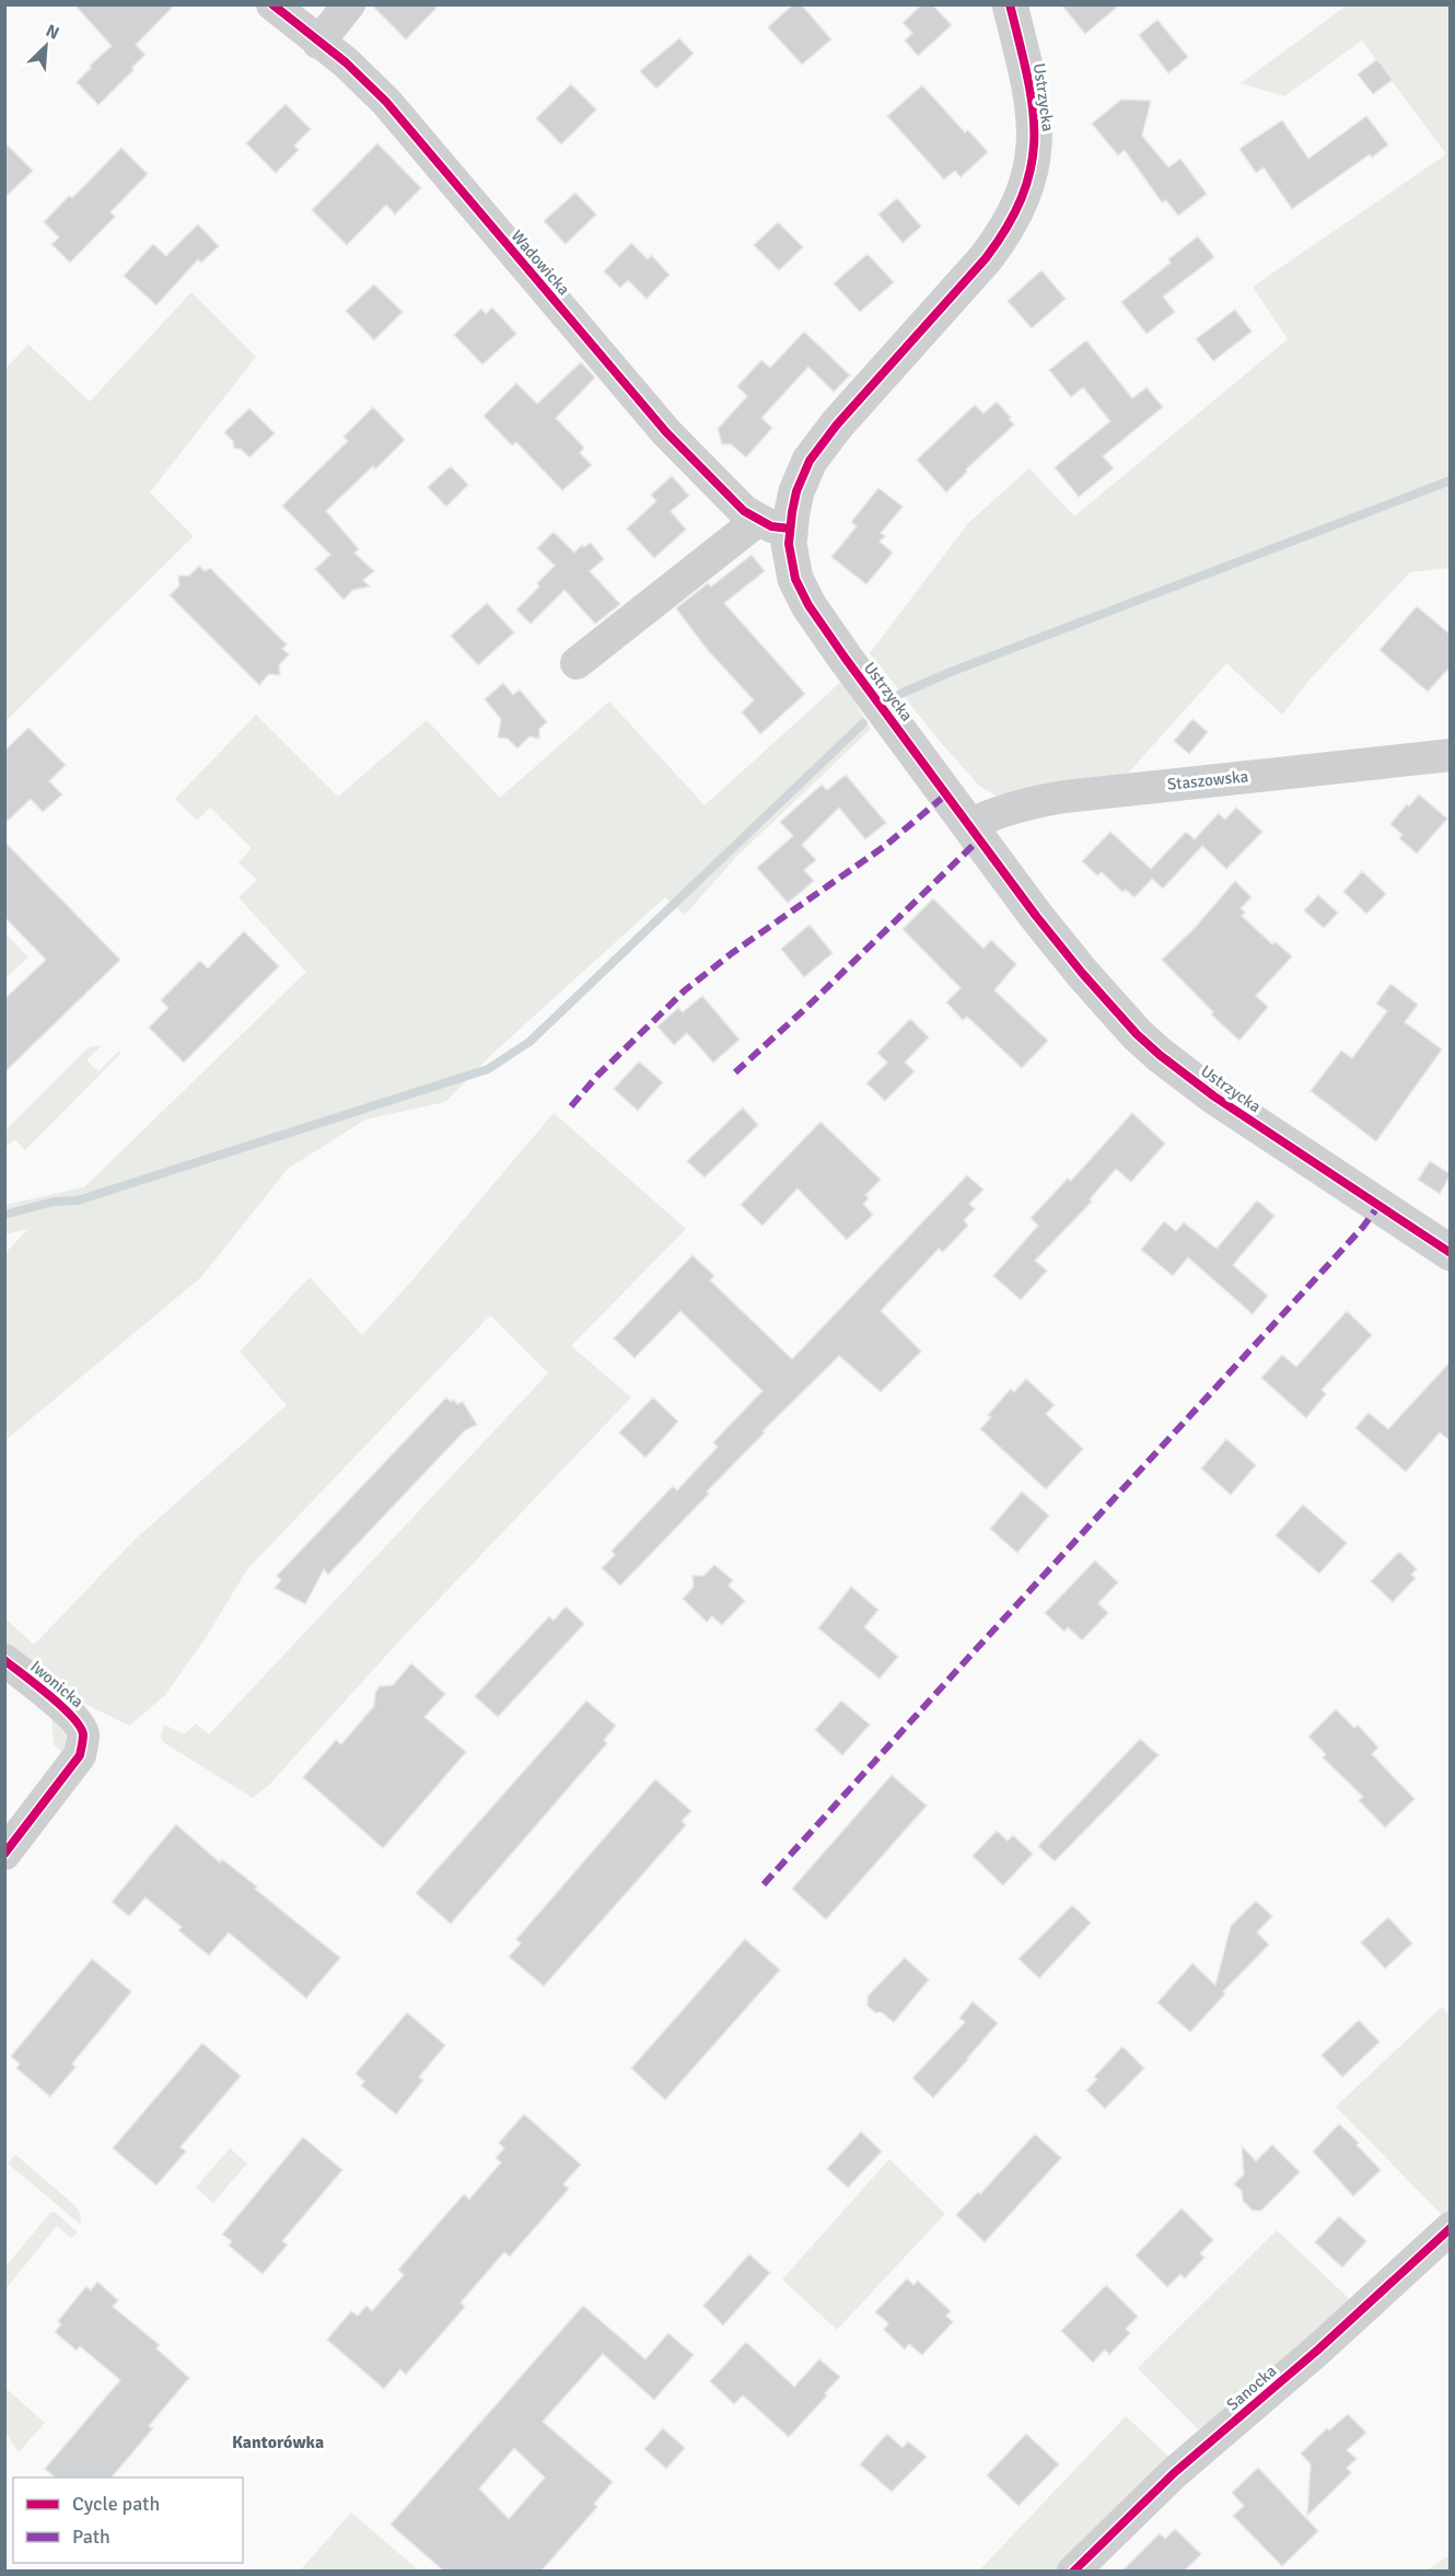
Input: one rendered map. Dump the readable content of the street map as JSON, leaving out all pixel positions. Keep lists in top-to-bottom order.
{
  "streets": {
    "street": [
      "Ustrzycka",
      "Wadowicka",
      "Staszowska",
      "Iwonicka",
      "Sanocka"
    ]
  },
  "crossings": [
    ["Ustrzycka", "Wadowicka"],
    ["Ustrzycka", "Staszowska"]
  ],
  "districts": ["Kantorówka"],
  "legend": ["Cycle path", "Path"],
  "north": "top right"
}
